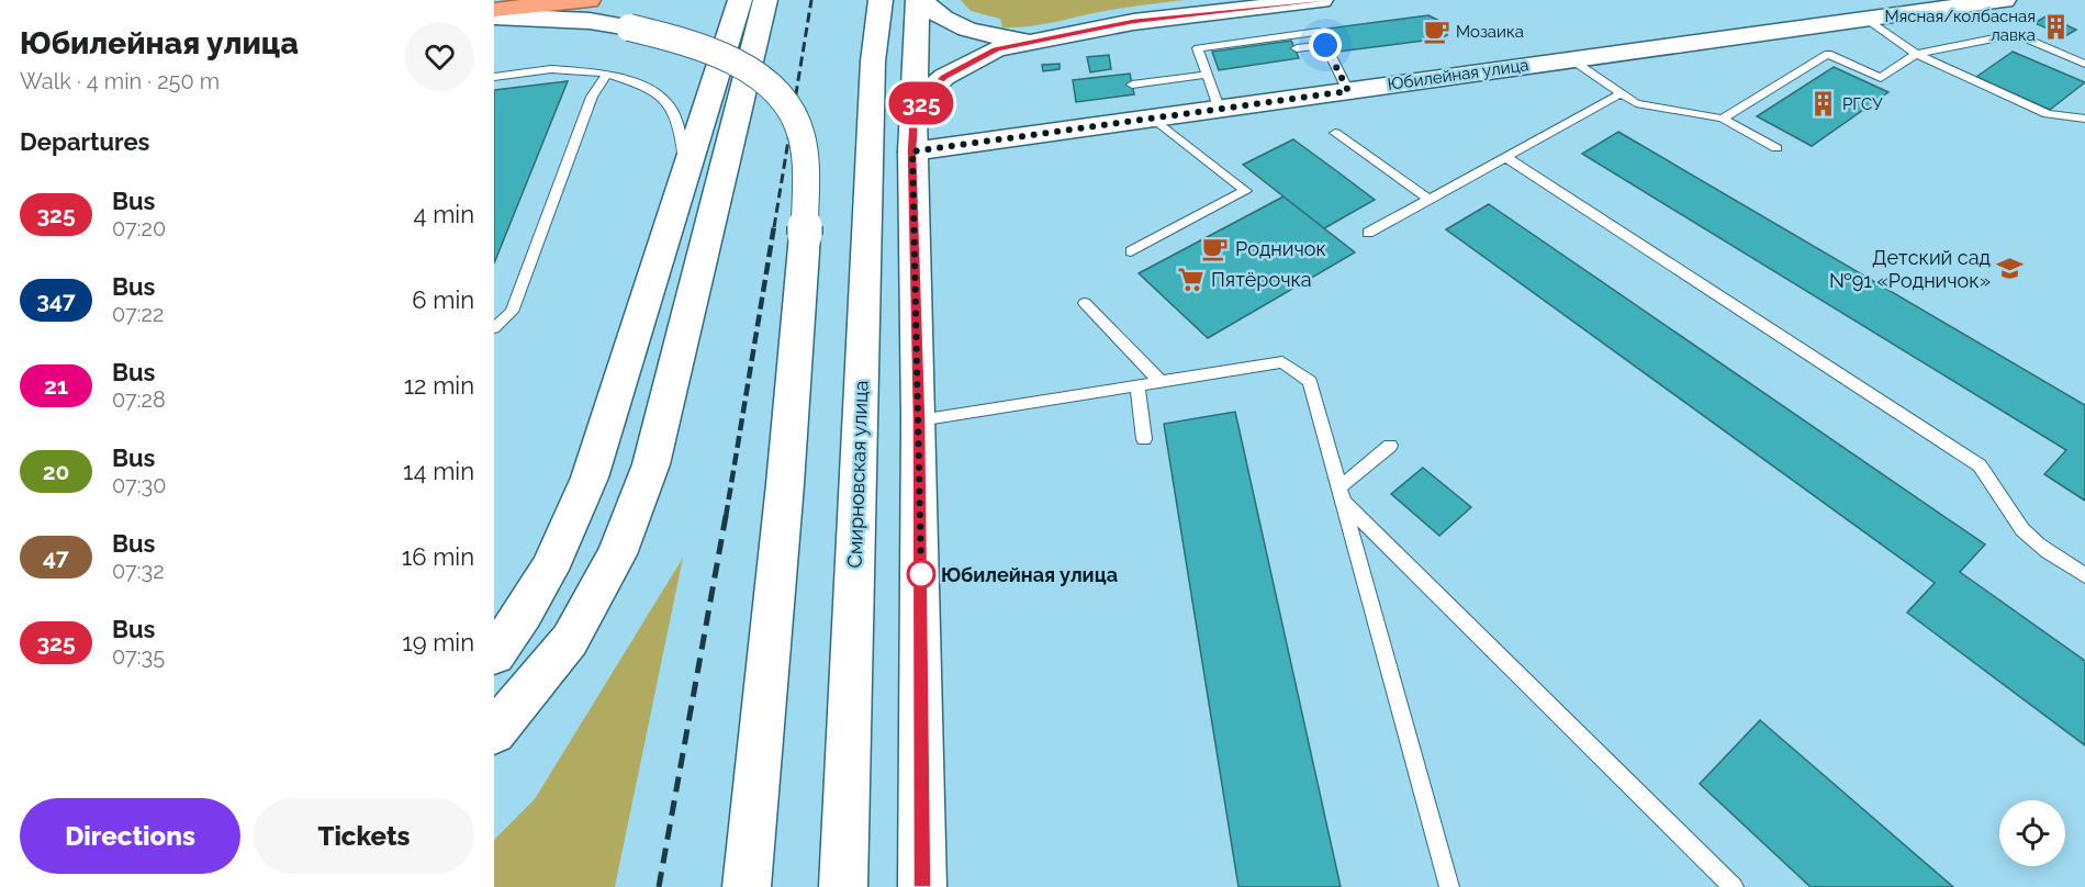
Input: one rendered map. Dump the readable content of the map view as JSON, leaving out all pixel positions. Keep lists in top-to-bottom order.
{
  "streets": {
    "main road": ["Юбилейная улица", "Смирновская улица"]
  },
  "places": {
    "building": ["Мясная/колбасная лавка", "РГСУ"],
    "cafe": ["Мозаика", "Родничок"],
    "school or university": ["Детский сад №91 «Родничок»"],
    "supermarket": ["Пятёрочка"],
    "other": ["Юбилейная улица"]
  },
  "lines": ["bus line 325"],
  "page": {
    "heading": [
      ["Юбилейная улица", "Walk · 4 min · 250 m"],
      "Departures"
    ],
    "on_map": "325",
    "list": [
      {
        "mark": "325",
        "name": "Bus",
        "note": "07:20",
        "value": "4 min"
      },
      {
        "mark": "347",
        "name": "Bus",
        "note": "07:22",
        "value": "6 min"
      },
      {
        "mark": "21",
        "name": "Bus",
        "note": "07:28",
        "value": "12 min"
      },
      {
        "mark": "20",
        "name": "Bus",
        "note": "07:30",
        "value": "14 min"
      },
      {
        "mark": "47",
        "name": "Bus",
        "note": "07:32",
        "value": "16 min"
      },
      {
        "mark": "325",
        "name": "Bus",
        "note": "07:35",
        "value": "19 min"
      }
    ],
    "buttons": ["Directions", "Tickets"]
  }
}
